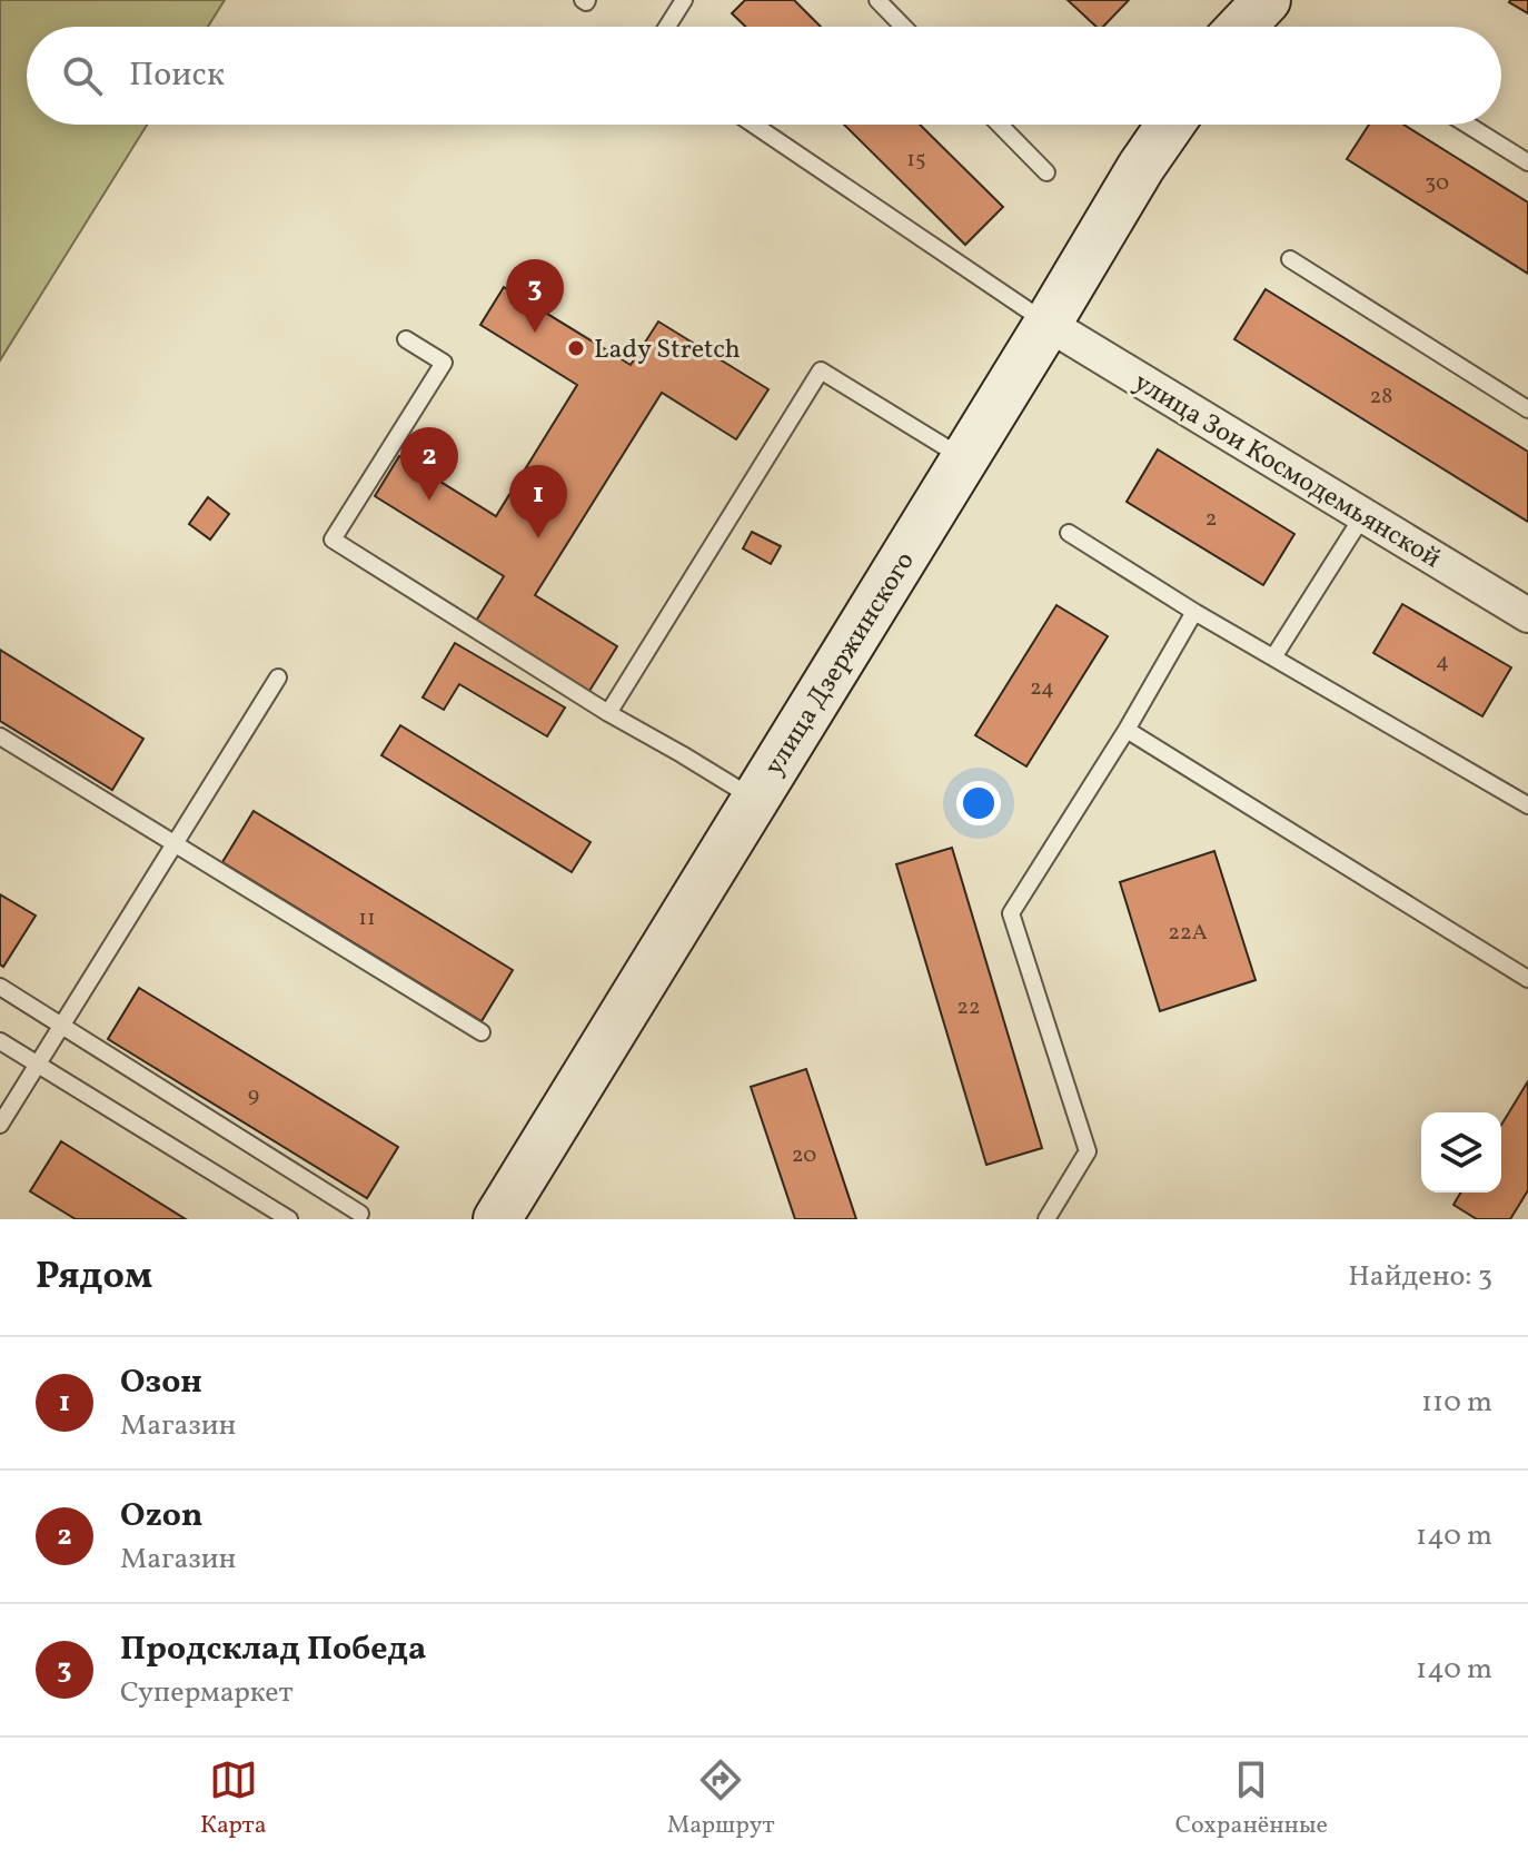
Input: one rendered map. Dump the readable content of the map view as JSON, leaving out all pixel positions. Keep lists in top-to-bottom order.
{
  "streets": {
    "main road": ["улица Дзержинского"],
    "street": ["улица Зои Космодемьянской"]
  },
  "crossings": [
    ["улица Зои Космодемьянской", "улица Дзержинского"]
  ],
  "places": ["Lady Stretch"],
  "house_numbers": [
    "15",
    "30",
    "28",
    "2",
    "4",
    "24",
    "11",
    "22А",
    "22",
    "9",
    "20"
  ],
  "page": {
    "search": "Поиск",
    "pins": ["3", "2", "1"],
    "heading": ["Рядом", "Найдено: 3"],
    "list": [
      {
        "mark": "1",
        "name": "Озон",
        "note": "Магазин",
        "value": "110 m"
      },
      {
        "mark": "2",
        "name": "Ozon",
        "note": "Магазин",
        "value": "140 m"
      },
      {
        "mark": "3",
        "name": "Продсклад Победа",
        "note": "Супермаркет",
        "value": "140 m"
      }
    ],
    "nav": ["Карта", "Маршрут", "Сохранённые"]
  }
}
